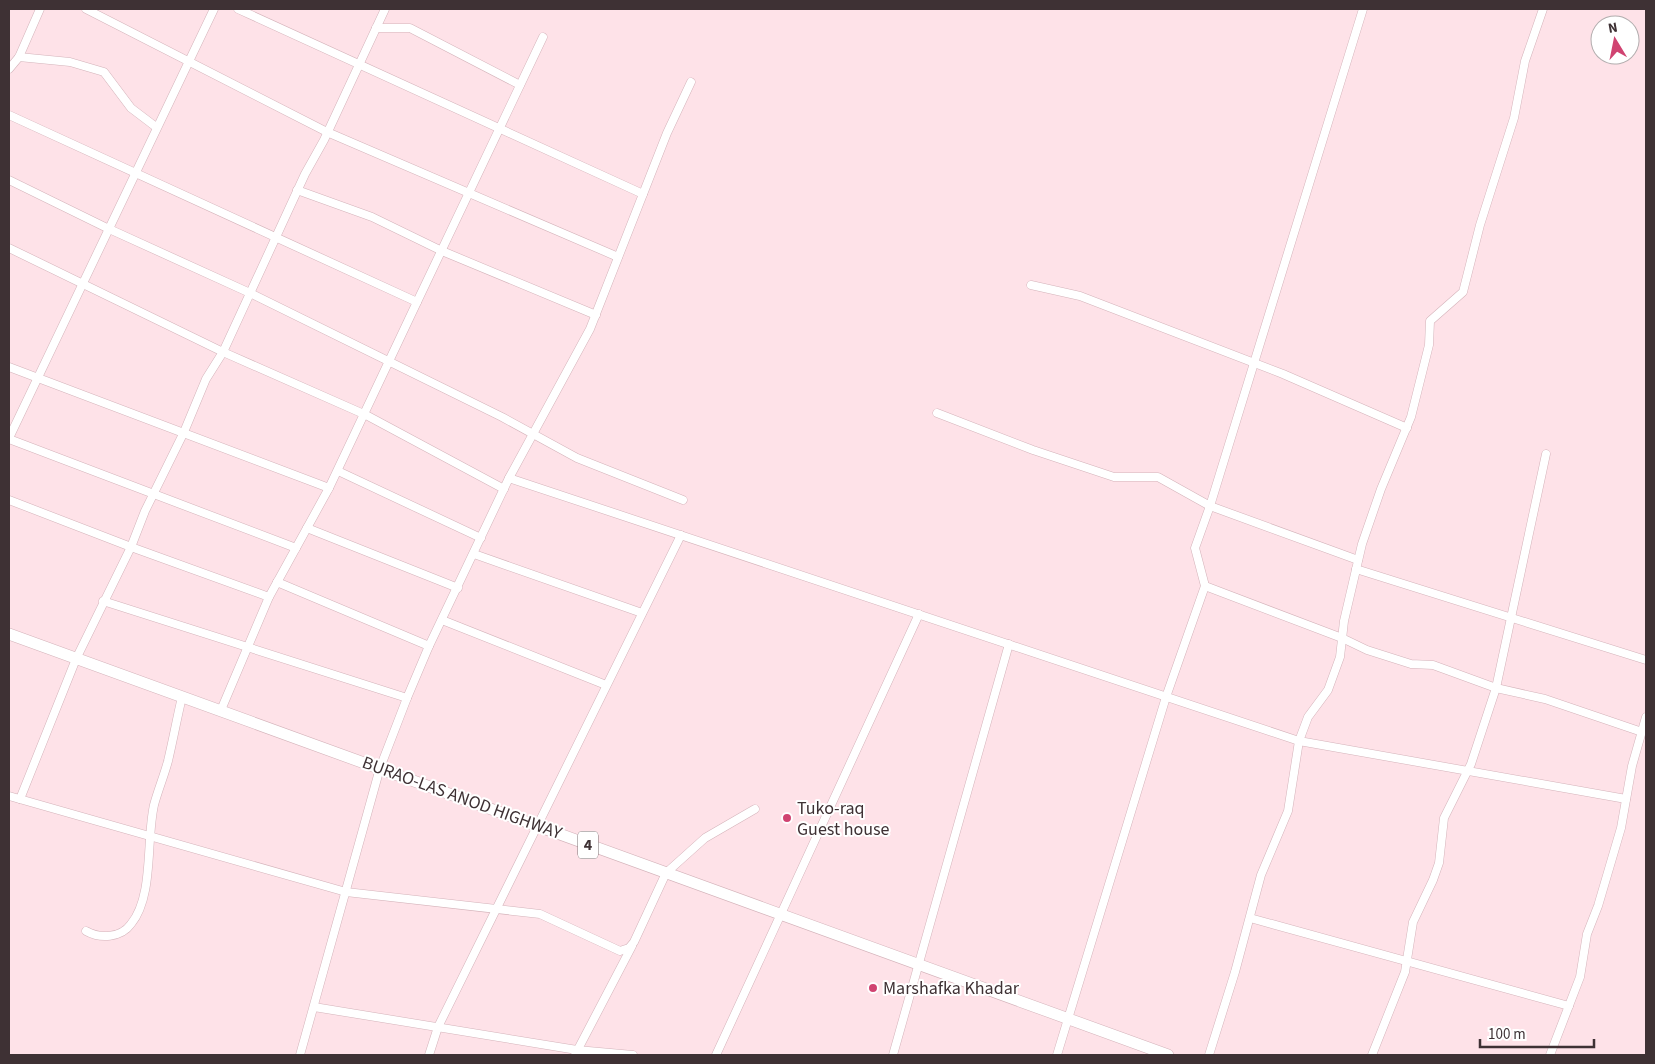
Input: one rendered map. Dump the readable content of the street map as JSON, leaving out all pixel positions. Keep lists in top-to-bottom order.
{
  "streets": {
    "highway": ["BURAO-LAS ANOD HIGHWAY", "4"]
  },
  "places": ["Tuko-raq Guest house", "Marshafka Khadar"],
  "scale_bar": "100 m",
  "north": "top"
}
